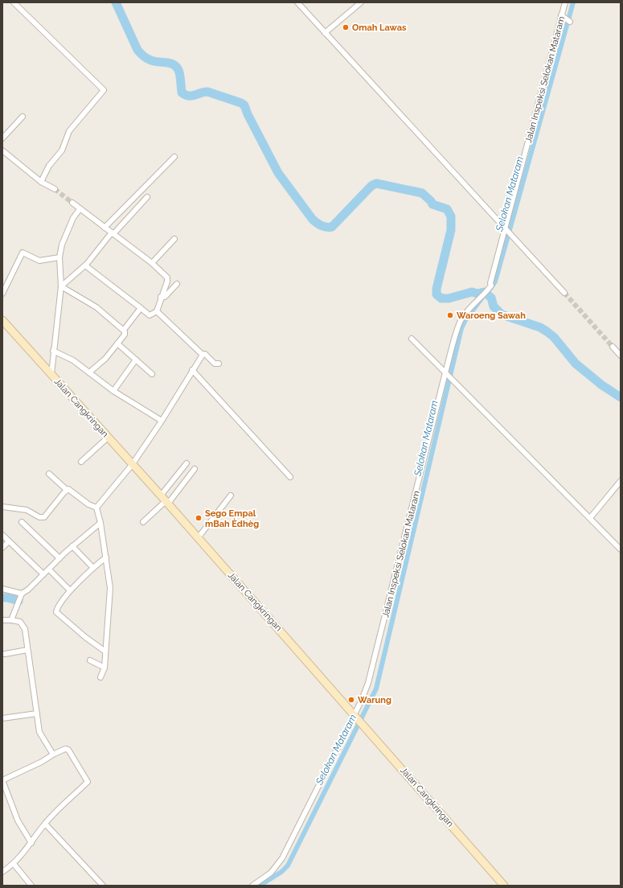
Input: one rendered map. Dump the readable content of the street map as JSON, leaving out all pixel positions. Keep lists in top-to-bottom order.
{
  "streets": {
    "main road": ["Jalan Cangkringan"],
    "street": ["Jalan Inspeksi Selokan Mataram"]
  },
  "crossings": [
    ["Jalan Inspeksi Selokan Mataram", "Jalan Cangkringan"]
  ],
  "water": ["Selokan Mataram"],
  "places": [
    "Omah Lawas",
    "Waroeng Sawah",
    "Sego Empal mBah Èdhèg",
    "Warung"
  ]
}
